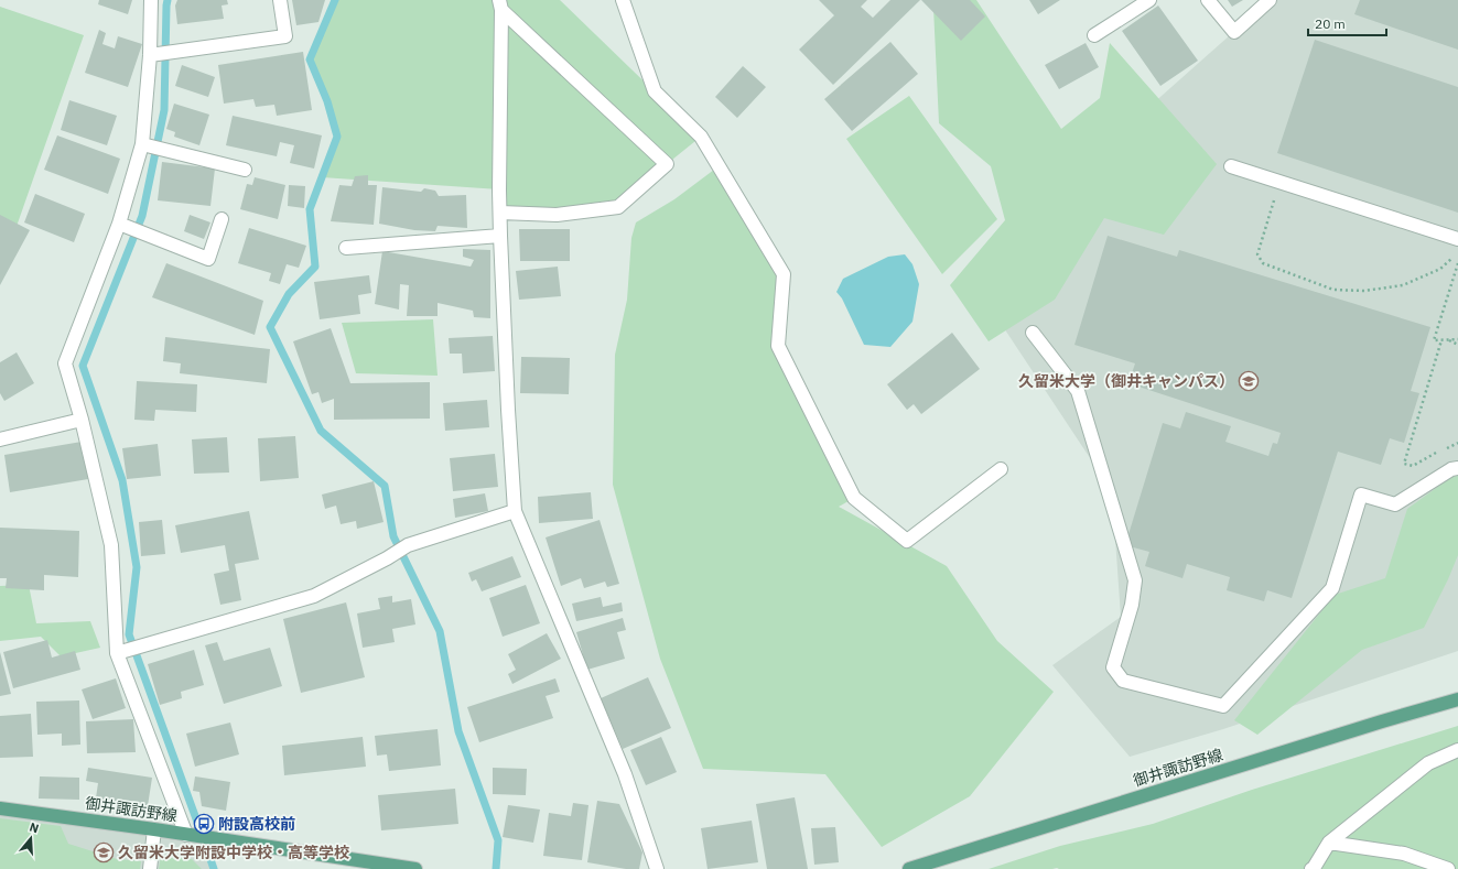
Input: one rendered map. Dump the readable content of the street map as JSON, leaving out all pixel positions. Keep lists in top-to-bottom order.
{
  "streets": {
    "main road": ["御井諏訪野線"]
  },
  "places": {
    "school or university": ["久留米大学（御井キャンパス）", "久留米大学附設中学校・高等学校"],
    "bus stop": ["附設高校前"]
  },
  "scale_bar": "20 m",
  "north": "top"
}
